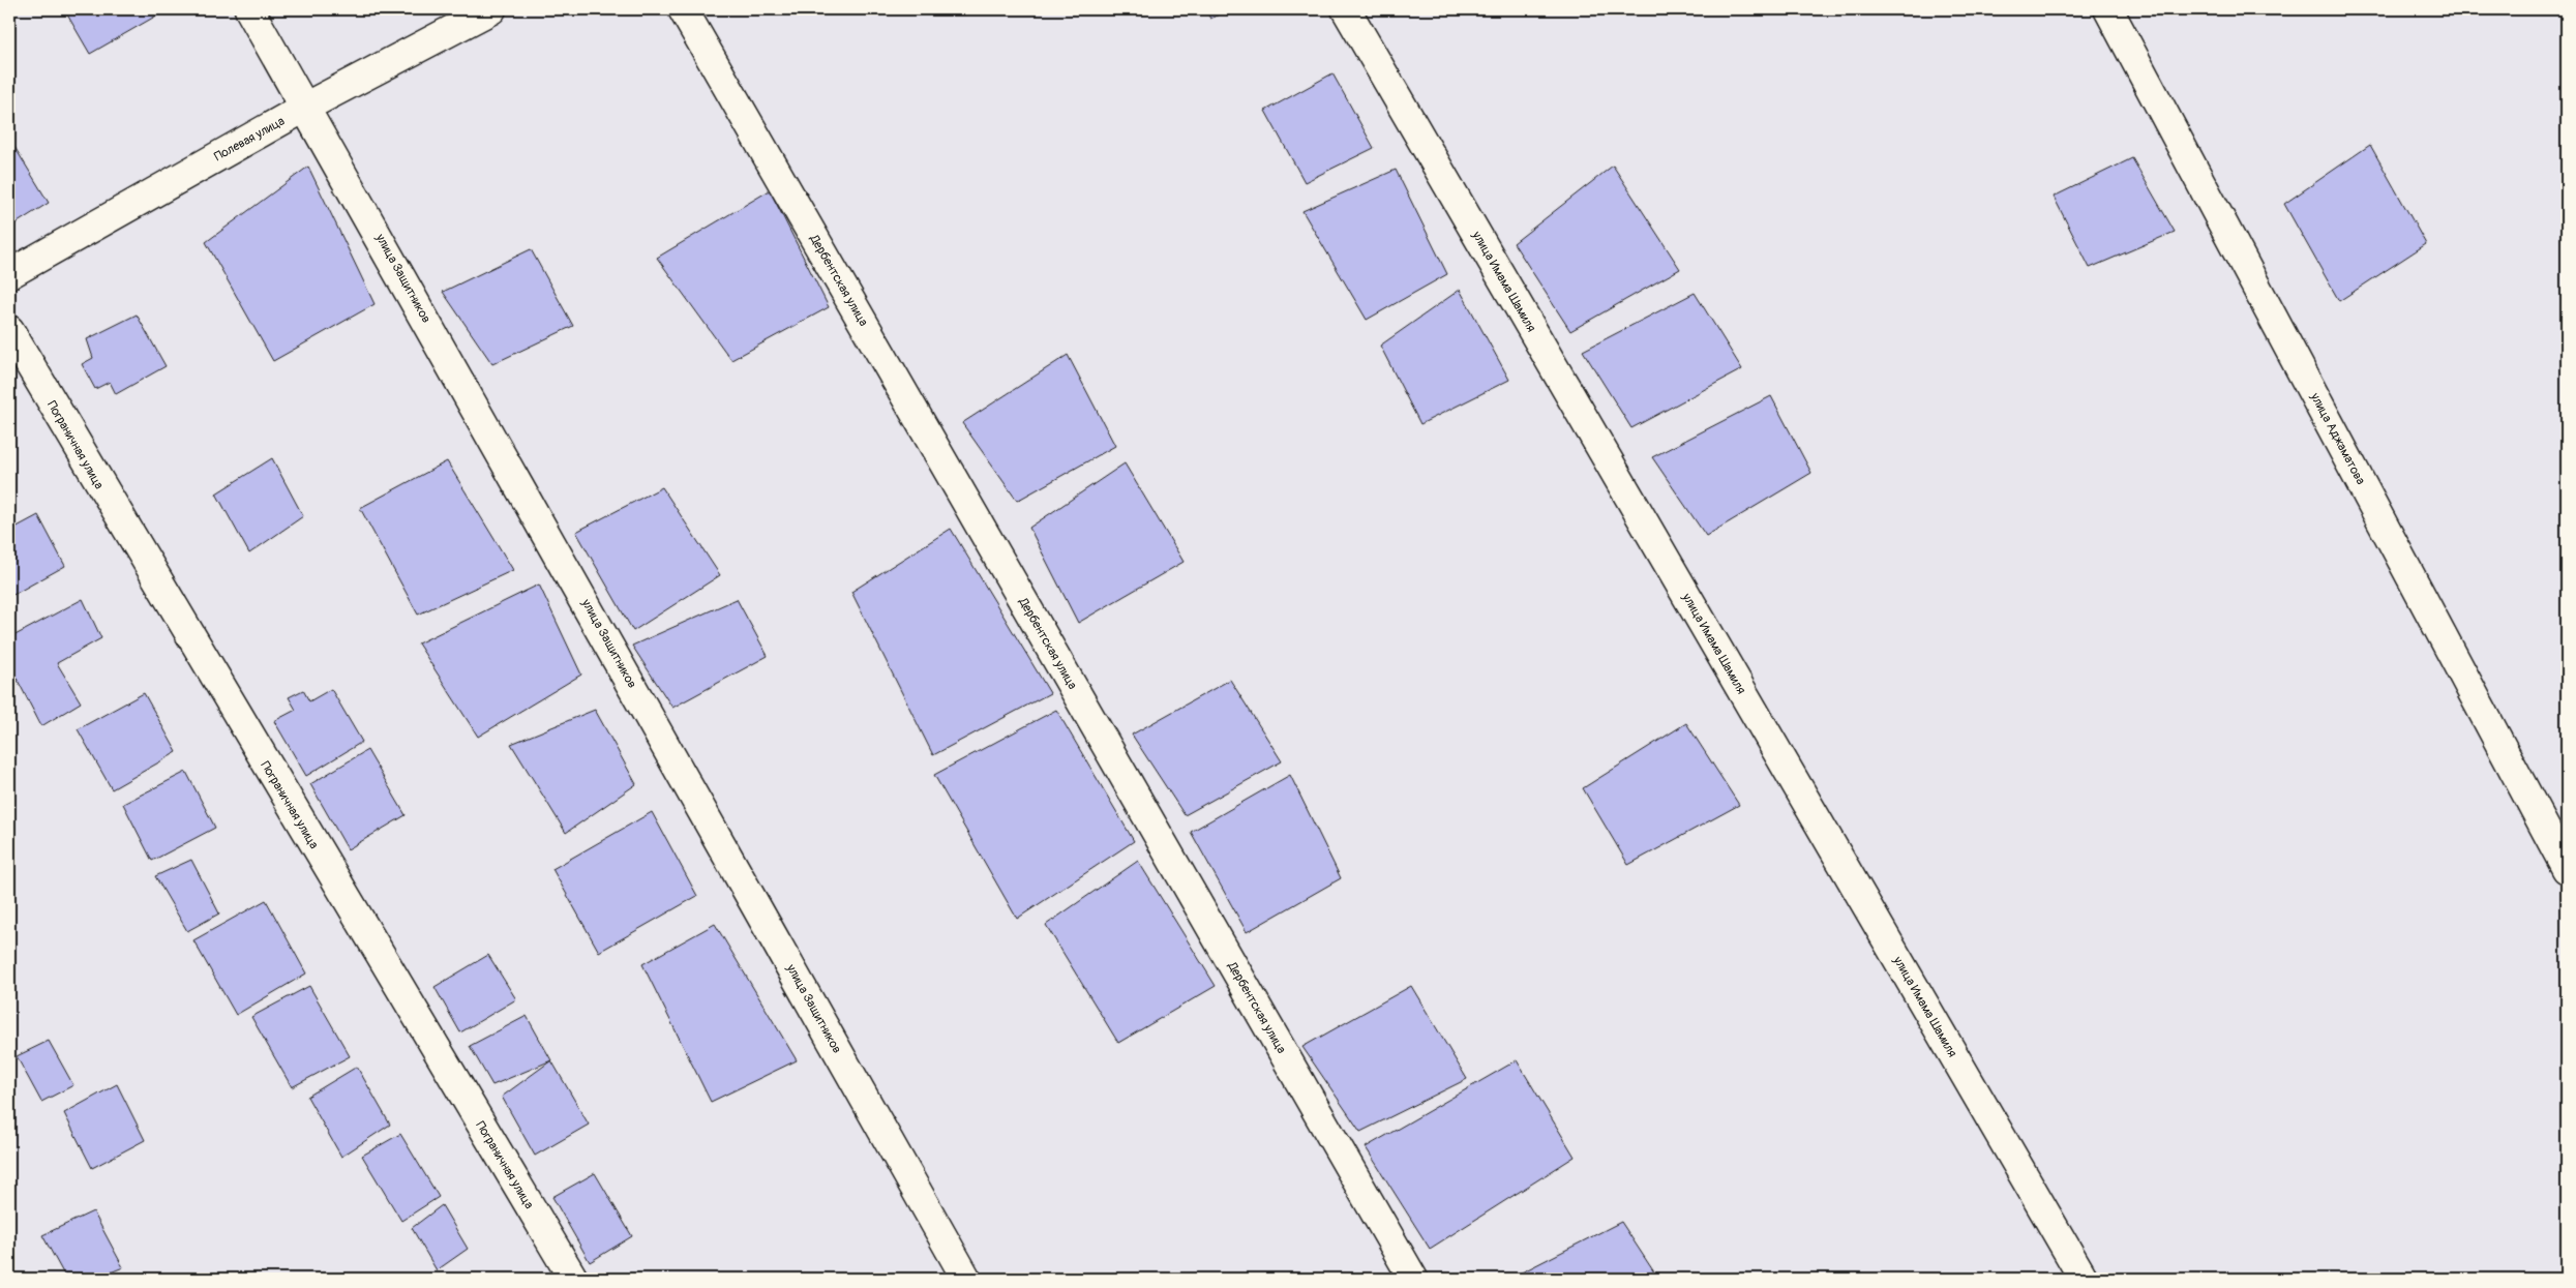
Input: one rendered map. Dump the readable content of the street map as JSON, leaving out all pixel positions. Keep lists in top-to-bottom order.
{
  "streets": {
    "street": [
      "Полевая улица",
      "улица Защитников",
      "Дербентская улица",
      "улица Имама Шамиля",
      "улица Аджаматова",
      "Пограничная улица"
    ]
  },
  "crossings": [
    ["Полевая улица", "улица Защитников"]
  ]
}
